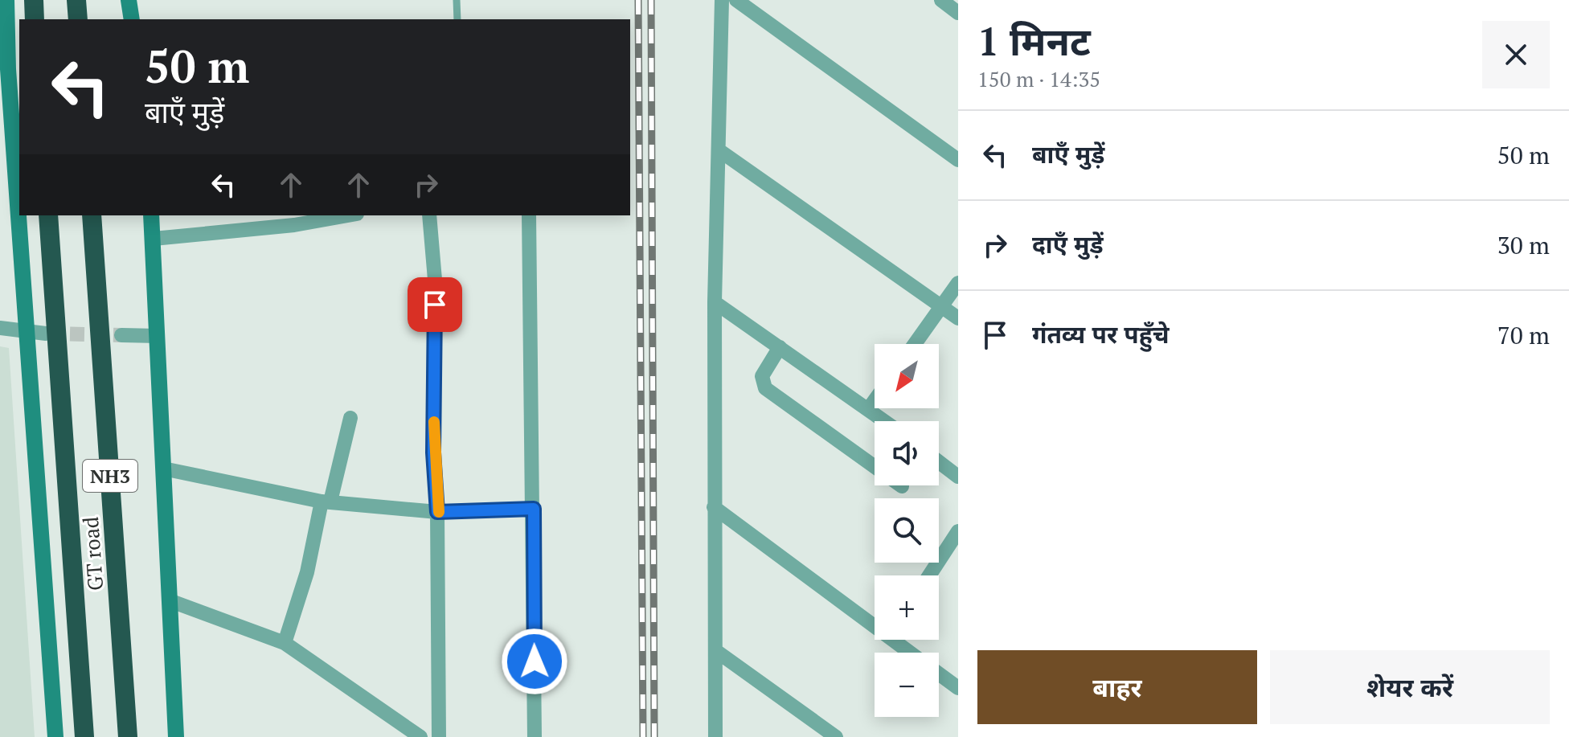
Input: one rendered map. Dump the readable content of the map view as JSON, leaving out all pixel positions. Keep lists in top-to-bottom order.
{
  "streets": {
    "highway": ["NH3", "GT road"]
  },
  "north": "bottom left",
  "page": {
    "heading": ["1 मिनट", "150 m · 14:35"],
    "turn": ["50 m", "बाएँ मुड़ें"],
    "list": [
      {
        "name": "बाएँ मुड़ें",
        "value": "50 m"
      },
      {
        "name": "दाएँ मुड़ें",
        "value": "30 m"
      },
      {
        "name": "गंतव्य पर पहुँचे",
        "value": "70 m"
      }
    ],
    "map_buttons": ["+", "−"],
    "buttons": ["बाहर", "शेयर करें"]
  }
}
